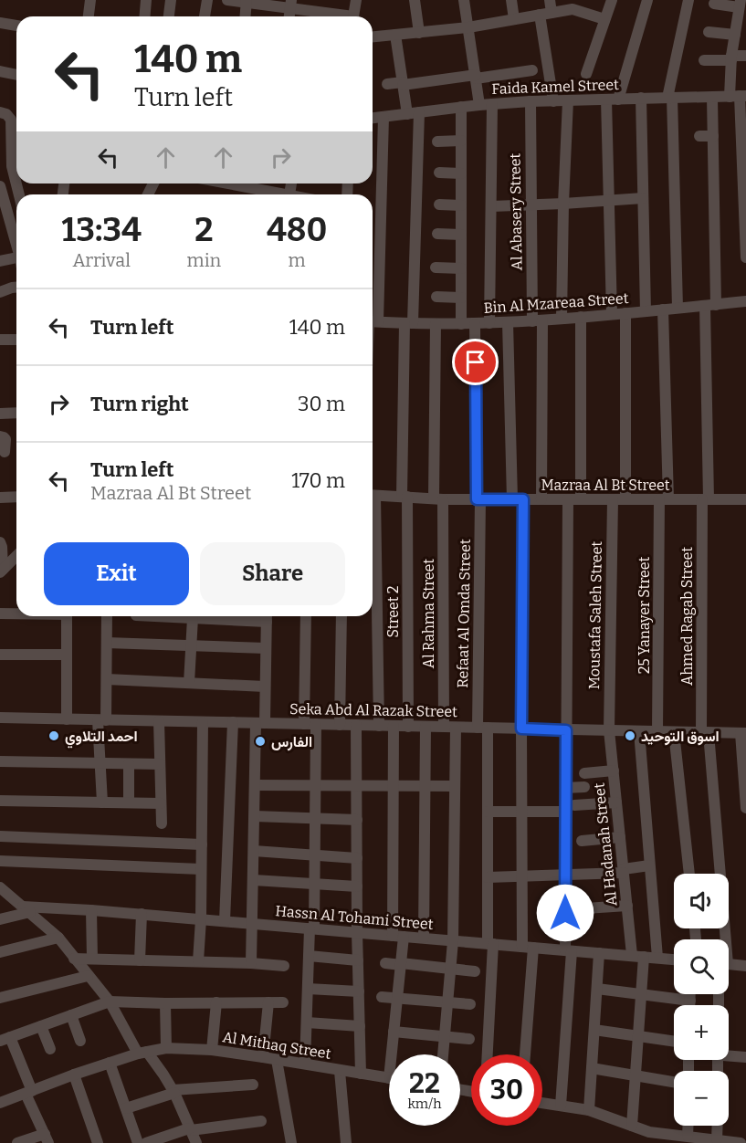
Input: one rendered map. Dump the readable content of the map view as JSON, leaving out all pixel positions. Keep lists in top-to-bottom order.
{
  "streets": {
    "street": [
      "Faida Kamel Street",
      "Al Abasery Street",
      "Bin Al Mzareaa Street",
      "Mazraa Al Bt Street",
      "Street 2",
      "Al Rahma Street",
      "Refaat Al Omda Street",
      "Moustafa Saleh Street",
      "25 Yanayer Street",
      "Ahmed Ragab Street",
      "Seka Abd Al Razak Street",
      "Al Hadanah Street",
      "Hassn Al Tohami Street",
      "Al Mithaq Street"
    ]
  },
  "crossings": [
    ["Faida Kamel Street", "Al Abasery Street"],
    ["Faida Kamel Street", "Street 2"],
    ["Faida Kamel Street", "Ahmed Ragab Street"],
    ["Al Abasery Street", "Bin Al Mzareaa Street"],
    ["Al Abasery Street", "Mazraa Al Bt Street"],
    ["Bin Al Mzareaa Street", "Street 2"],
    ["Bin Al Mzareaa Street", "Al Rahma Street"],
    ["Bin Al Mzareaa Street", "Refaat Al Omda Street"],
    ["Bin Al Mzareaa Street", "25 Yanayer Street"],
    ["Bin Al Mzareaa Street", "Ahmed Ragab Street"],
    ["Mazraa Al Bt Street", "Street 2"],
    ["Mazraa Al Bt Street", "Al Rahma Street"],
    ["Mazraa Al Bt Street", "Refaat Al Omda Street"],
    ["Mazraa Al Bt Street", "Moustafa Saleh Street"],
    ["Mazraa Al Bt Street", "25 Yanayer Street"],
    ["Mazraa Al Bt Street", "Ahmed Ragab Street"],
    ["Street 2", "Seka Abd Al Razak Street"],
    ["Al Rahma Street", "Seka Abd Al Razak Street"],
    ["Refaat Al Omda Street", "Seka Abd Al Razak Street"],
    ["Refaat Al Omda Street", "Hassn Al Tohami Street"],
    ["Moustafa Saleh Street", "Seka Abd Al Razak Street"],
    ["Moustafa Saleh Street", "Al Hadanah Street"],
    ["25 Yanayer Street", "Seka Abd Al Razak Street"],
    ["Ahmed Ragab Street", "Seka Abd Al Razak Street"],
    ["Seka Abd Al Razak Street", "Al Hadanah Street"],
    ["Al Hadanah Street", "Hassn Al Tohami Street"]
  ],
  "places": ["احمد التلاوي", "اسوق التوحيد", "الفارس"],
  "page": {
    "turn": ["140 m", "Turn left"],
    "eta": [
      "13:34",
      "Arrival",
      "2",
      "min",
      "480",
      "m"
    ],
    "list": [
      {
        "name": "Turn left",
        "value": "140 m"
      },
      {
        "name": "Turn right",
        "value": "30 m"
      },
      {
        "name": "Turn left",
        "note": "Mazraa Al Bt Street",
        "value": "170 m"
      }
    ],
    "buttons": ["Exit", "Share"],
    "map_buttons": ["+", "−"],
    "speed": "22 km/h",
    "limit": "30"
  }
}
